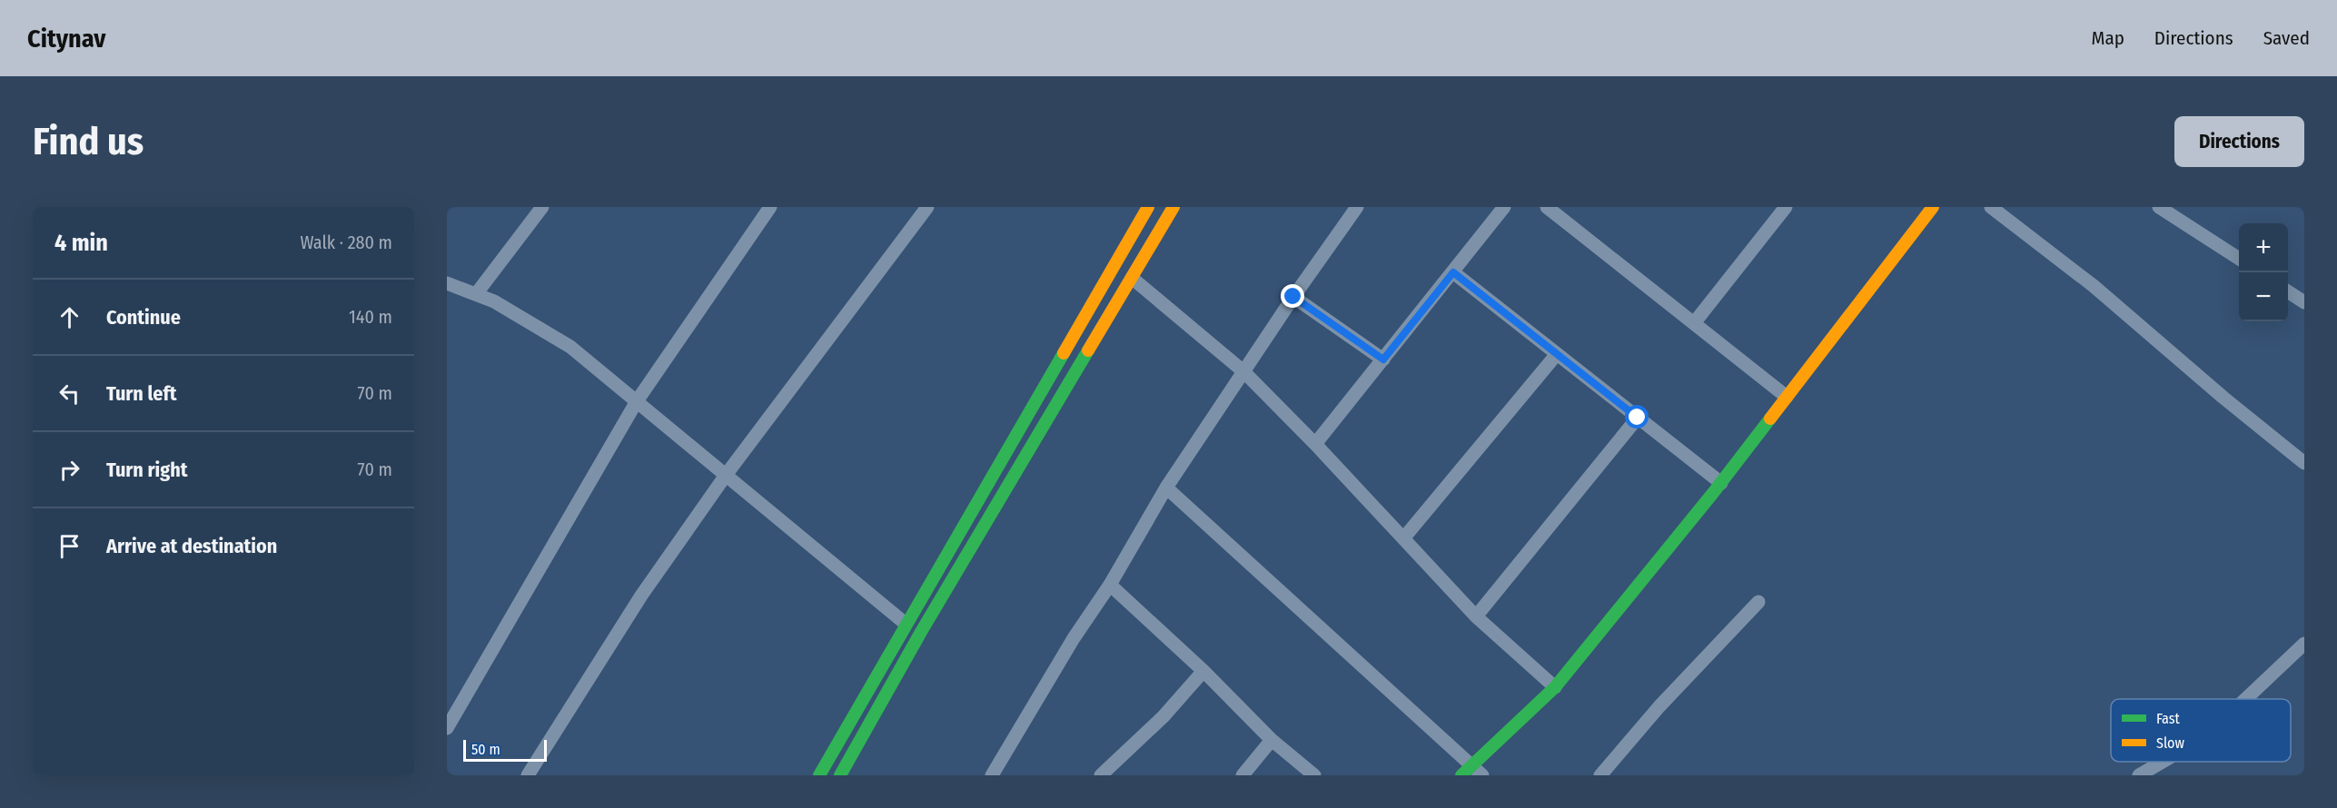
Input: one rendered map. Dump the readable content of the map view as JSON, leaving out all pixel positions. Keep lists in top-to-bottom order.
{
  "legend": ["Fast", "Slow"],
  "scale_bar": "50 m",
  "page": {
    "header": "Citynav",
    "nav": ["Map", "Directions", "Saved"],
    "buttons": "Directions",
    "title": "Find us",
    "heading": ["4 min", "Walk · 280 m"],
    "map_buttons": ["+", "−"],
    "list": [
      ["Continue", "140 m"],
      ["Turn left", "70 m"],
      ["Turn right", "70 m"],
      "Arrive at destination"
    ],
    "scale": "50 m"
  }
}
